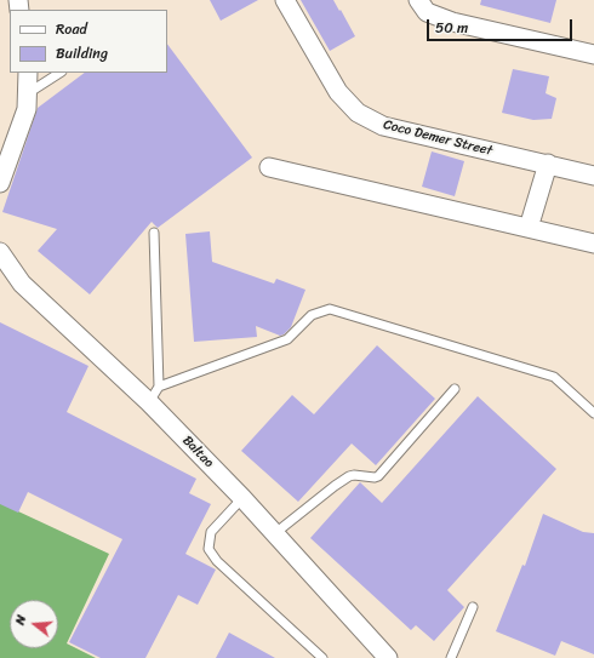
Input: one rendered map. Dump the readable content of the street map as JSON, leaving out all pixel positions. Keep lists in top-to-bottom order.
{
  "streets": {
    "street": ["Coco Demer Street", "Baltao"]
  },
  "legend": ["Road", "Building"],
  "scale_bar": "50 m",
  "north": "left"
}
